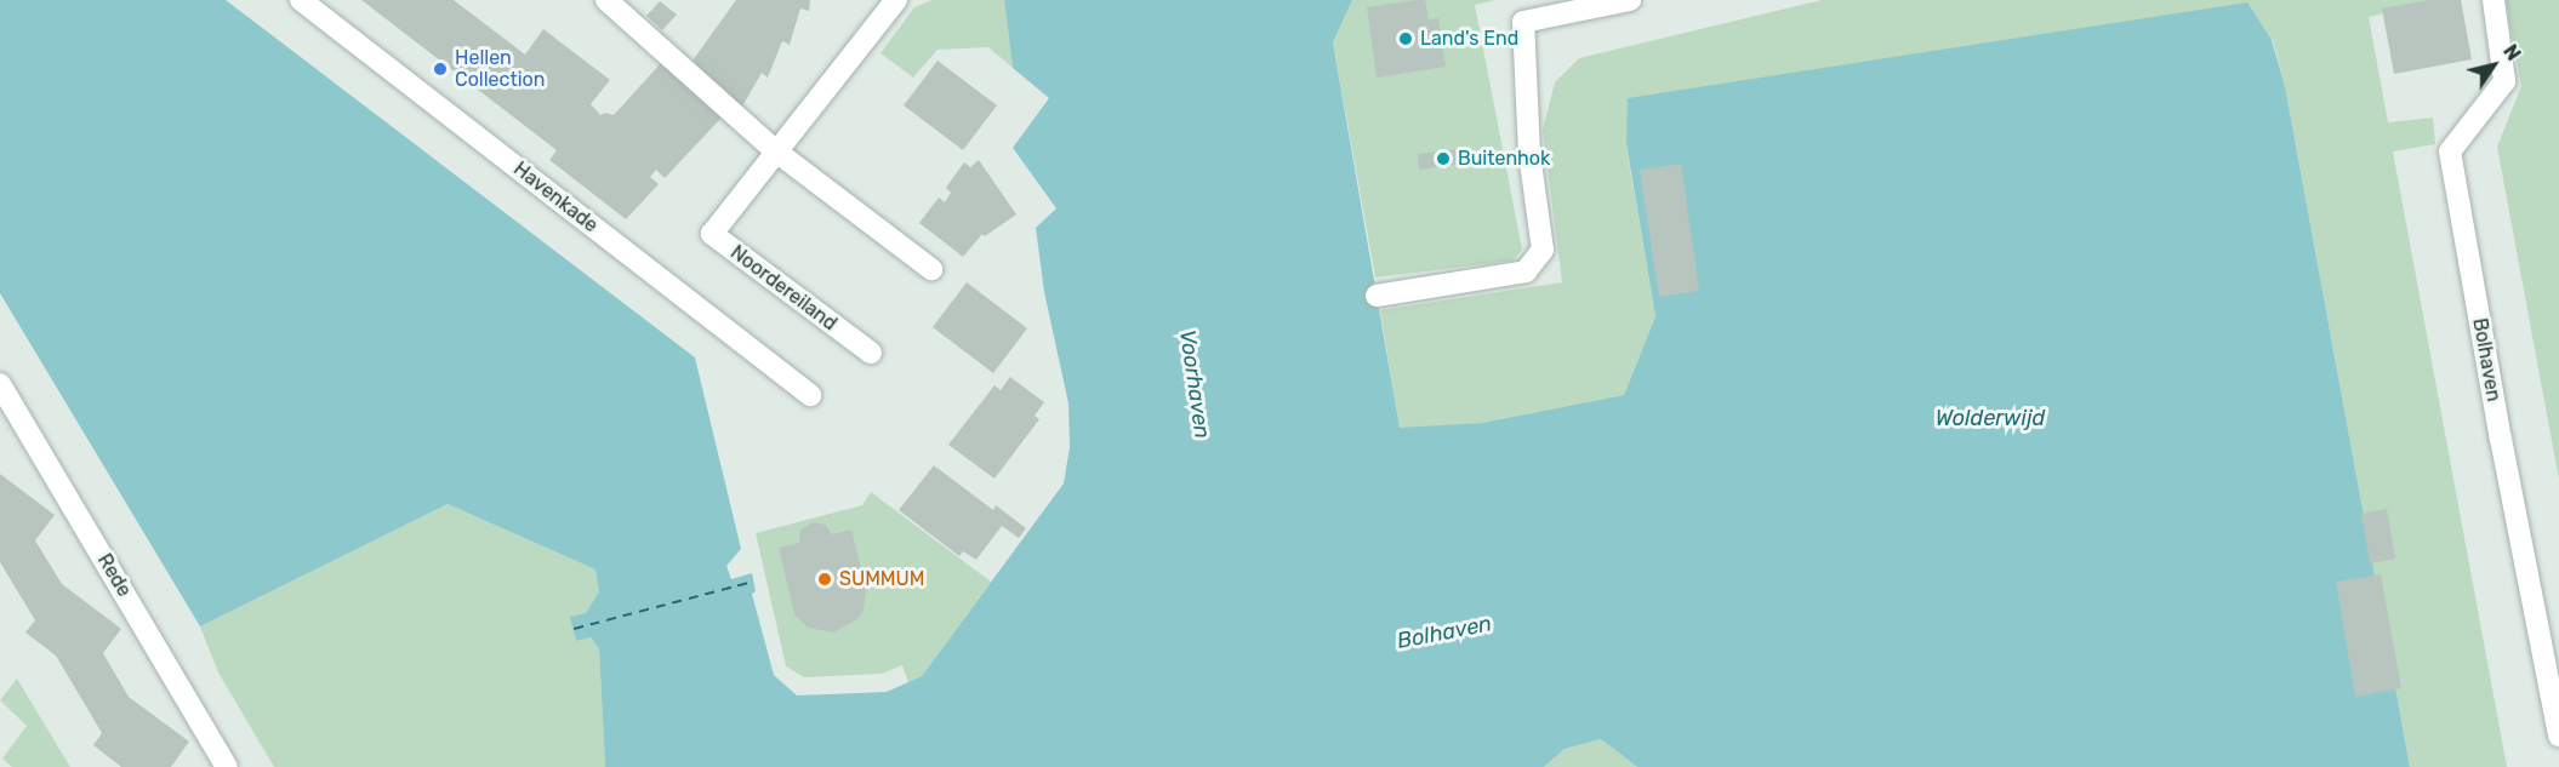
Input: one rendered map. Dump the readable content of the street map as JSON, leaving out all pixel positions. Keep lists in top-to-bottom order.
{
  "streets": {
    "street": [
      "Havenkade",
      "Noordereiland",
      "Bolhaven",
      "Rede"
    ]
  },
  "water": ["Voorhaven", "Wolderwijd", "Bolhaven"],
  "places": [
    "Land's End",
    "Hellen Collection",
    "Buitenhok",
    "SUMMUM"
  ],
  "north": "top right"
}
